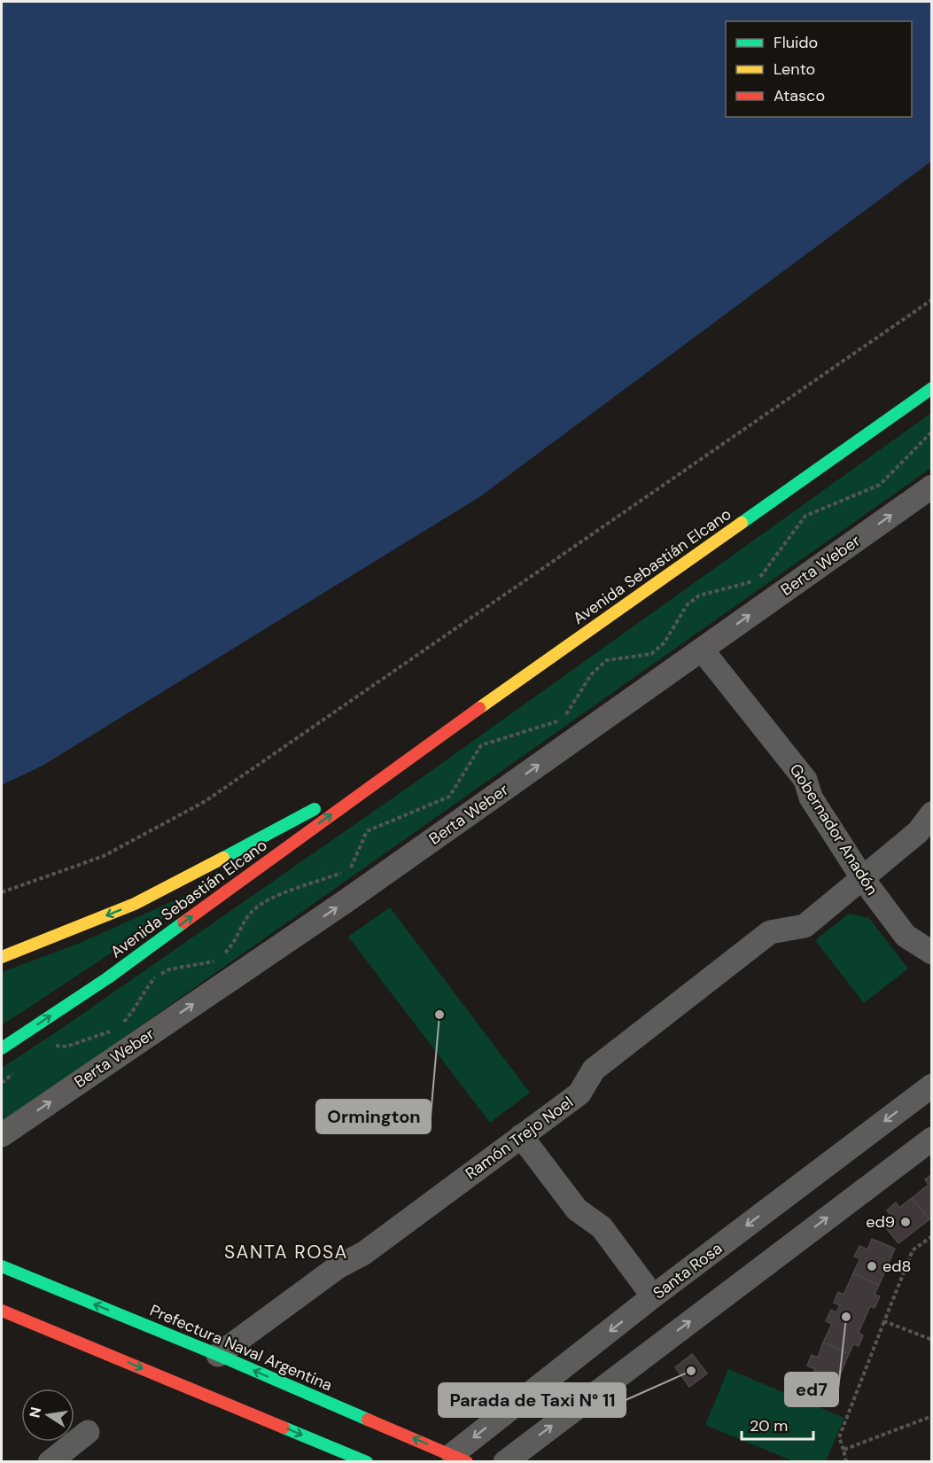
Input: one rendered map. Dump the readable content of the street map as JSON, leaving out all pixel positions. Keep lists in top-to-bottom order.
{
  "streets": {
    "main road": ["Avenida Sebastián Elcano", "Prefectura Naval Argentina"],
    "street": [
      "Berta Weber",
      "Gobernador Anadón",
      "Ramón Trejo Noel",
      "Santa Rosa"
    ]
  },
  "crossings": [
    ["Berta Weber", "Gobernador Anadón"],
    ["Gobernador Anadón", "Ramón Trejo Noel"],
    ["Ramón Trejo Noel", "Prefectura Naval Argentina"],
    ["Santa Rosa", "Prefectura Naval Argentina"]
  ],
  "one_way": ["Berta Weber"],
  "districts": ["SANTA ROSA"],
  "places": [
    "Ormington",
    "ed9",
    "ed8",
    "ed7",
    "Parada de Taxi N° 11"
  ],
  "legend": ["Fluido", "Lento", "Atasco"],
  "scale_bar": "20 m",
  "north": "left"
}
